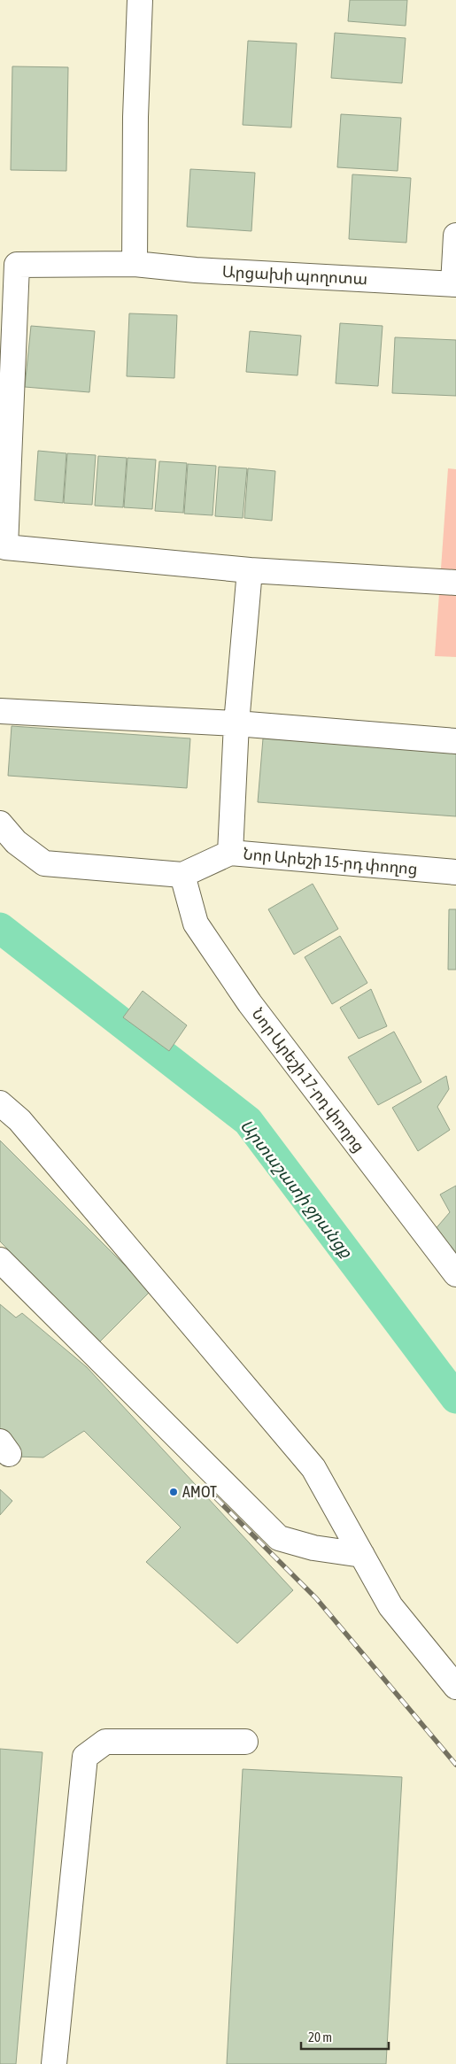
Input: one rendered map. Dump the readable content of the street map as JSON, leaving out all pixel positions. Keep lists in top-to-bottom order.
{
  "streets": {
    "street": ["Արցախի պողոտա", "Նոր Արեշի 15-րդ փողոց", "Նոր Արեշի 17-րդ փողոց"]
  },
  "crossings": [
    ["Նոր Արեշի 15-րդ փողոց", "Նոր Արեշի 17-րդ փողոց"]
  ],
  "water": ["Արտաշատի ջրանցք"],
  "places": ["AMOT"],
  "scale_bar": "20 m"
}
